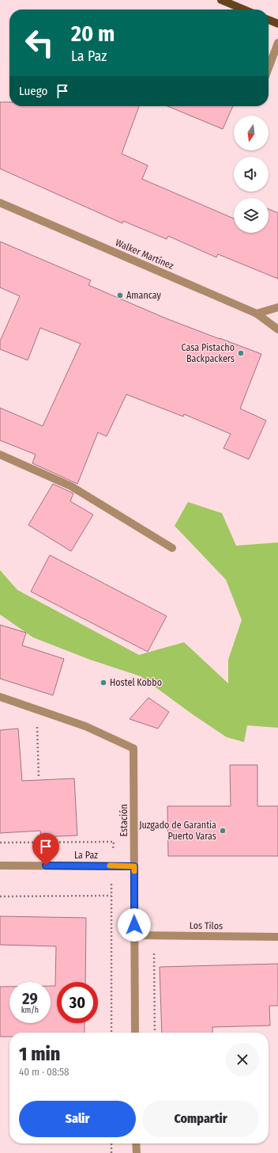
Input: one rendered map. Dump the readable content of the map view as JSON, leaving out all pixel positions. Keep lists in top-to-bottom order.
{
  "streets": {
    "street": [
      "Walker Martínez",
      "Estación",
      "La Paz",
      "Los Tilos"
    ]
  },
  "crossings": [
    ["Estación", "La Paz"],
    ["Estación", "Los Tilos"]
  ],
  "places": [
    "Amancay",
    "Casa Pistacho Backpackers",
    "Hostel Kobbo",
    "Juzgado de Garantía Puerto Varas"
  ],
  "north": "bottom",
  "page": {
    "turn": ["20 m", "La Paz"],
    "then": "Luego",
    "speed": "29 km/h",
    "limit": "30",
    "heading": ["1 min", "40 m · 08:58"],
    "buttons": ["Salir", "Compartir"]
  }
}
